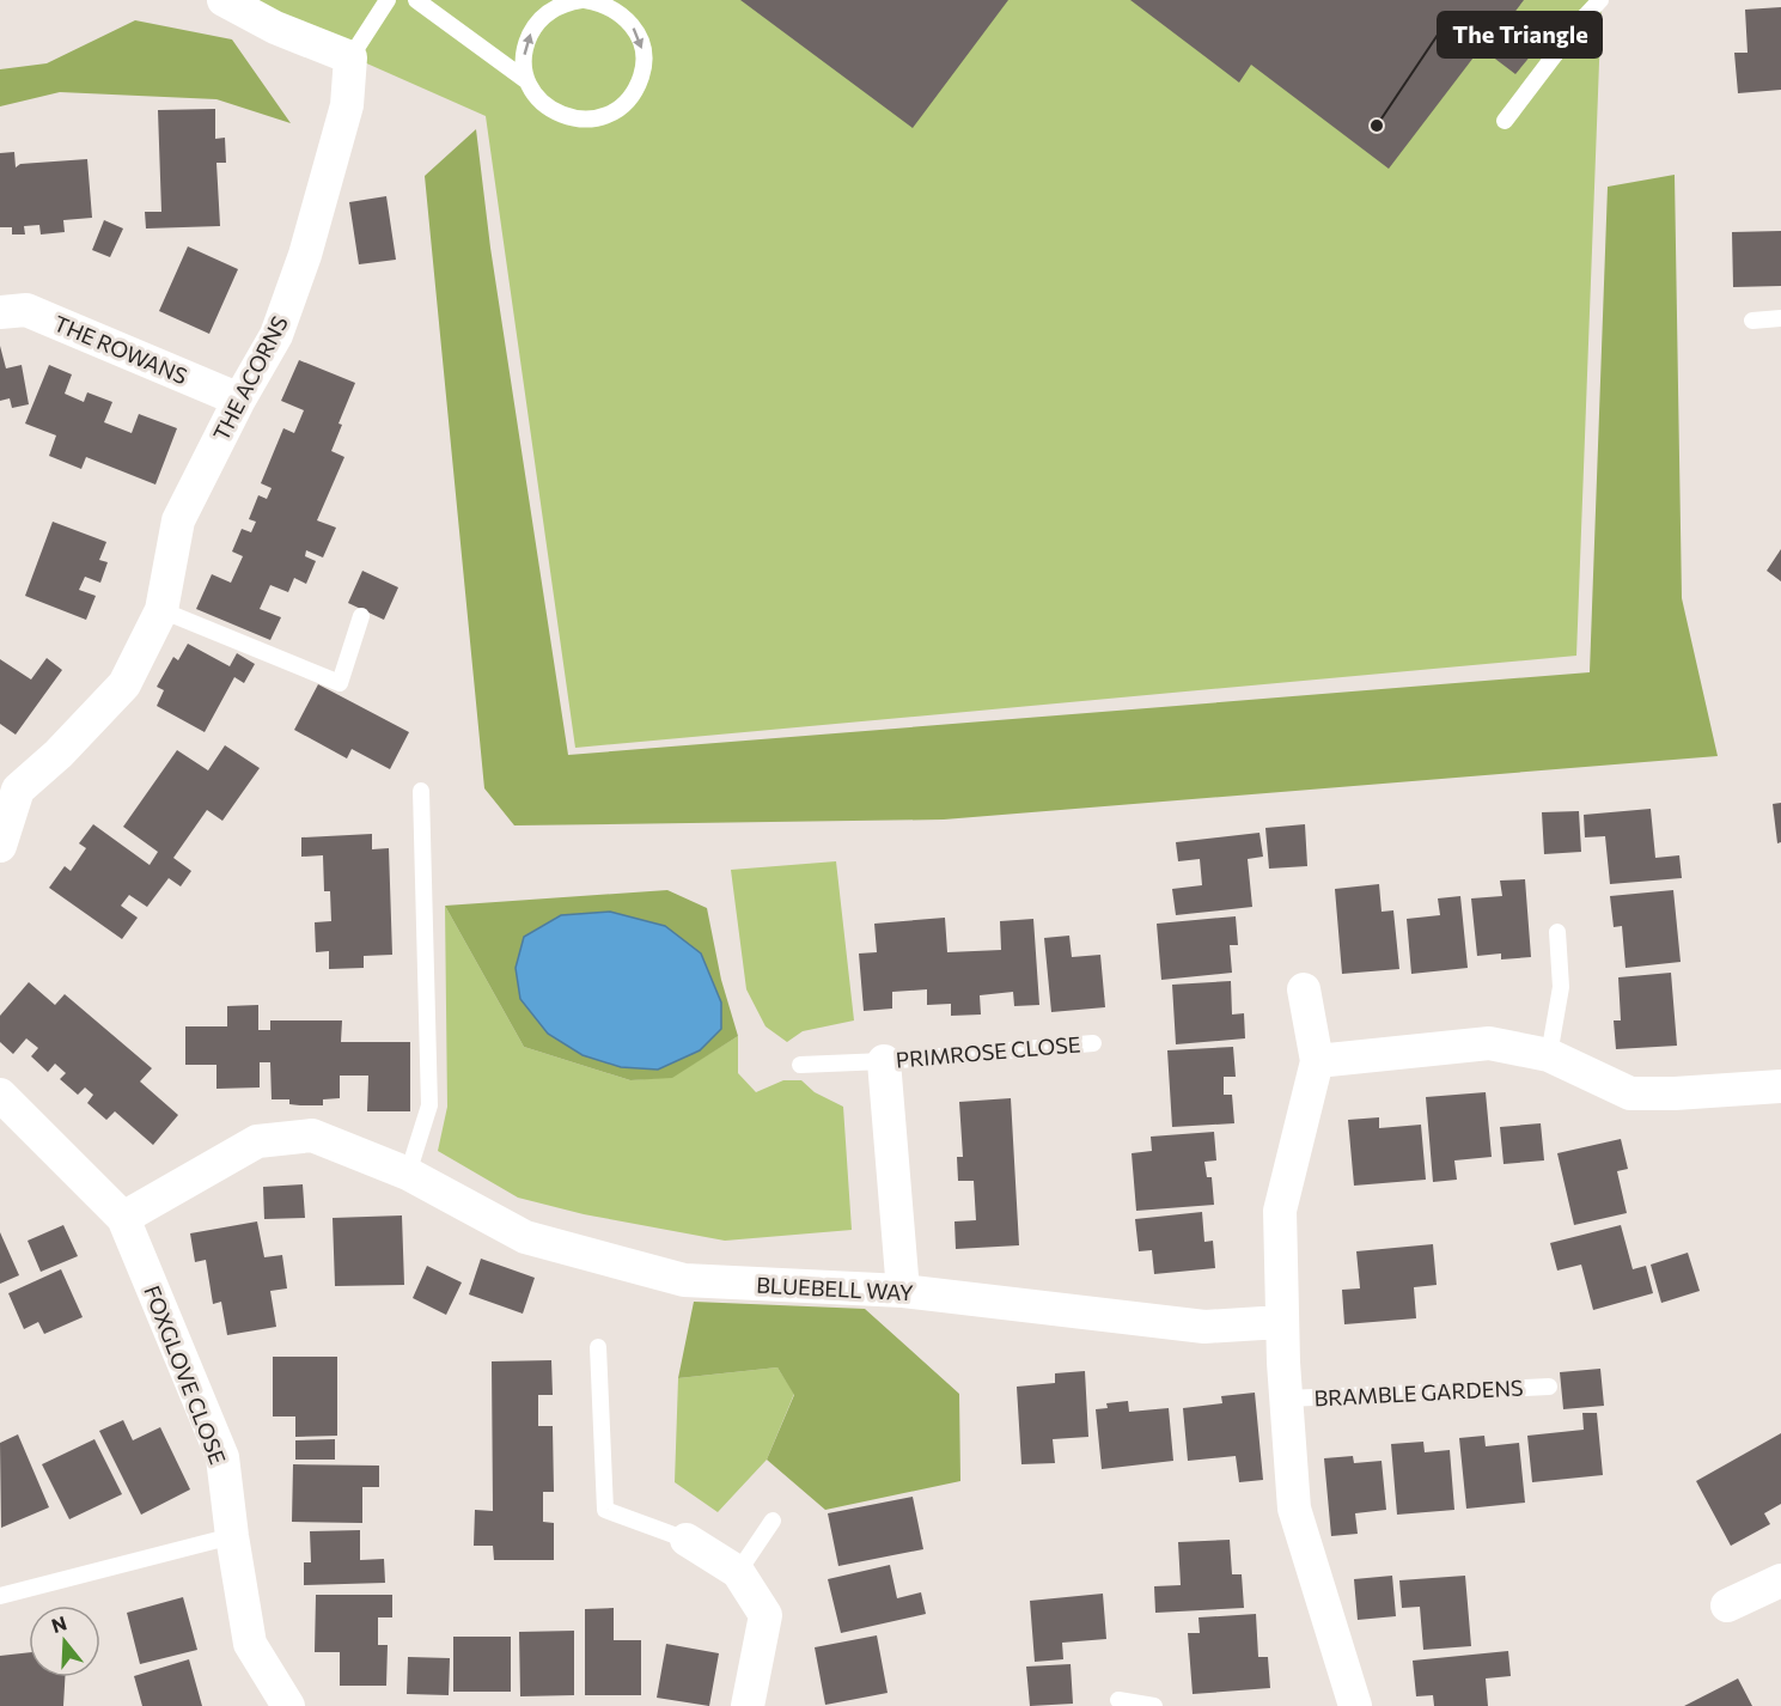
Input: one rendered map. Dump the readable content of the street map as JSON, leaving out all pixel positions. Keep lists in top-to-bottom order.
{
  "streets": {
    "street": [
      "THE ROWANS",
      "THE ACORNS",
      "PRIMROSE CLOSE",
      "BLUEBELL WAY",
      "FOXGLOVE CLOSE",
      "BRAMBLE GARDENS"
    ]
  },
  "crossings": [
    ["THE ROWANS", "THE ACORNS"],
    ["PRIMROSE CLOSE", "BLUEBELL WAY"],
    ["BLUEBELL WAY", "FOXGLOVE CLOSE"],
    ["BLUEBELL WAY", "BRAMBLE GARDENS"]
  ],
  "places": ["The Triangle"],
  "north": "top"
}
